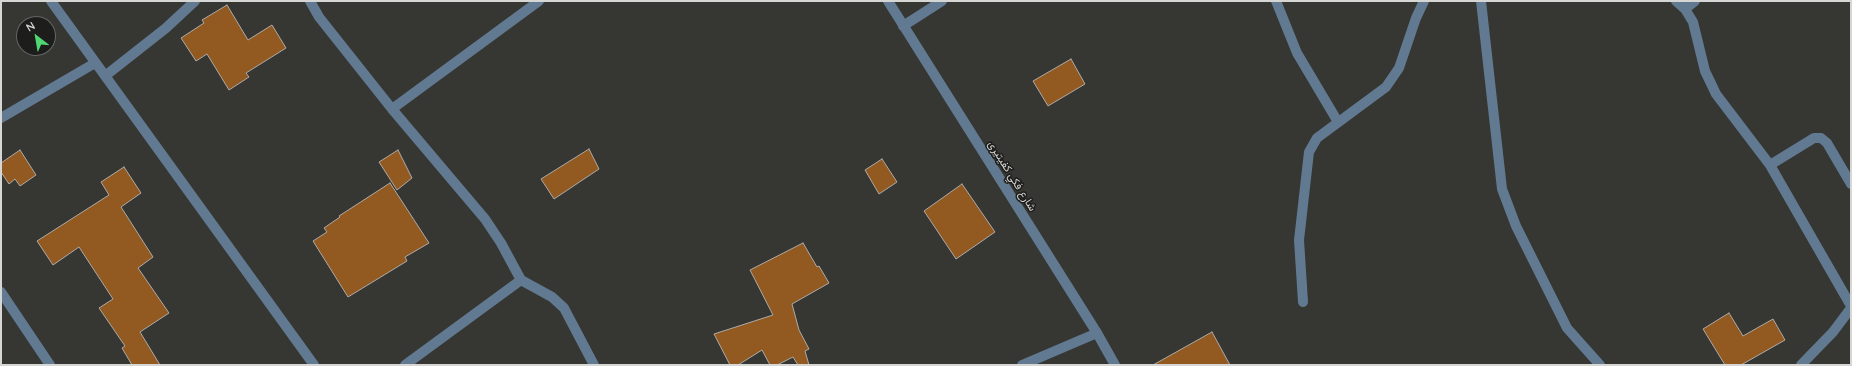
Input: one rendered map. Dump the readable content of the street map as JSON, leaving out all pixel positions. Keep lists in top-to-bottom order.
{
  "streets": {
    "street": ["شارع فكي كفيتيرى"]
  },
  "north": "top left"
}
